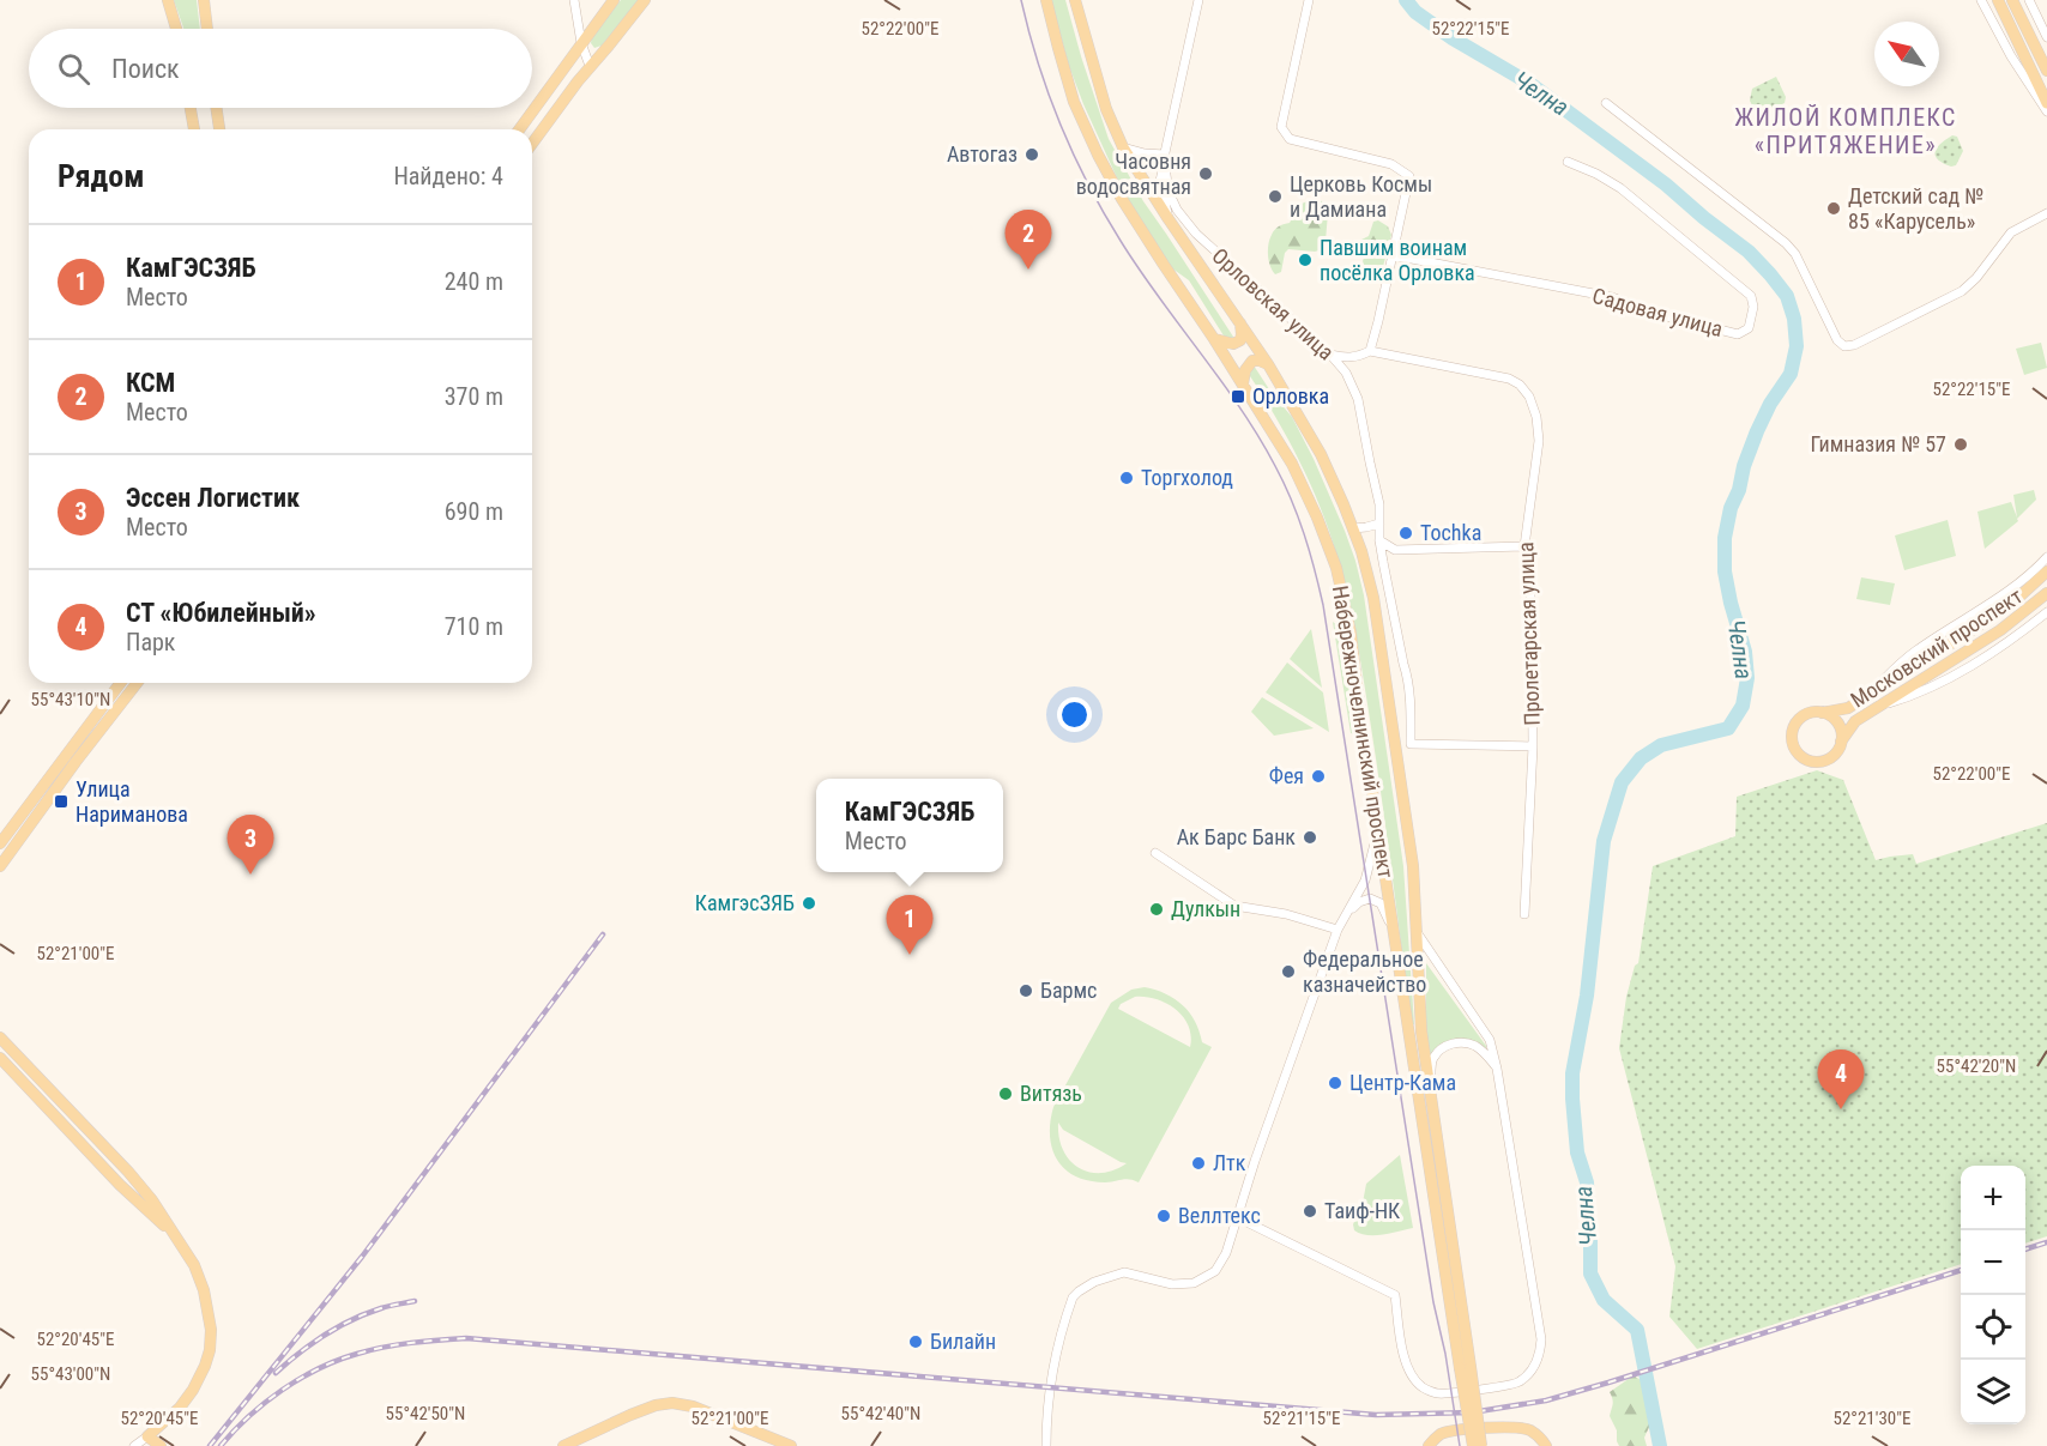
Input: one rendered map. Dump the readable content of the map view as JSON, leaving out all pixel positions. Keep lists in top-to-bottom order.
{
  "streets": {
    "main road": ["Московский проспект", "Набережночелнинский проспект"],
    "street": ["Орловская улица", "Садовая улица", "Пролетарская улица"]
  },
  "crossings": [
    ["Орловская улица", "Пролетарская улица"]
  ],
  "districts": ["ЖИЛОЙ КОМПЛЕКС «ПРИТЯЖЕНИЕ»"],
  "water": ["Челна"],
  "places": {
    "other": [
      "Автогаз",
      "Часовня водосвятная",
      "Церковь Космы и Дамиана",
      "Детский сад № 85 «Карусель»",
      "Павшим воинам посёлка Орловка",
      "Гимназия № 57",
      "Торгхолод",
      "Tochka",
      "Фея",
      "Ак Барс Банк",
      "КамгэсЗЯБ",
      "Дулкын",
      "Федеральное казначейство",
      "Бармс",
      "Центр-Кама",
      "Витязь",
      "Лтк",
      "Таиф-НК",
      "Веллтекс",
      "Билайн"
    ],
    "transit": ["Орловка", "Улица Нариманова"]
  },
  "north": "top left",
  "page": {
    "search": "Поиск",
    "heading": ["Рядом", "Найдено: 4"],
    "pins": [
      "2",
      "3",
      "1",
      "4"
    ],
    "list": [
      {
        "mark": "1",
        "name": "КамГЭСЗЯБ",
        "note": "Место",
        "value": "240 m"
      },
      {
        "mark": "2",
        "name": "КСМ",
        "note": "Место",
        "value": "370 m"
      },
      {
        "mark": "3",
        "name": "Эссен Логистик",
        "note": "Место",
        "value": "690 m"
      },
      {
        "mark": "4",
        "name": "СТ «Юбилейный»",
        "note": "Парк",
        "value": "710 m"
      }
    ],
    "popup": ["КамГЭСЗЯБ", "Место"],
    "map_buttons": ["+", "−"]
  },
  "coordinates": [
    "52°22'00\"E",
    "52°22'15\"E",
    "55°43'10\"N",
    "52°21'00\"E",
    "55°42'20\"N",
    "52°20'45\"E",
    "55°43'00\"N",
    "55°42'50\"N",
    "55°42'40\"N",
    "52°21'15\"E",
    "52°21'30\"E"
  ]
}
